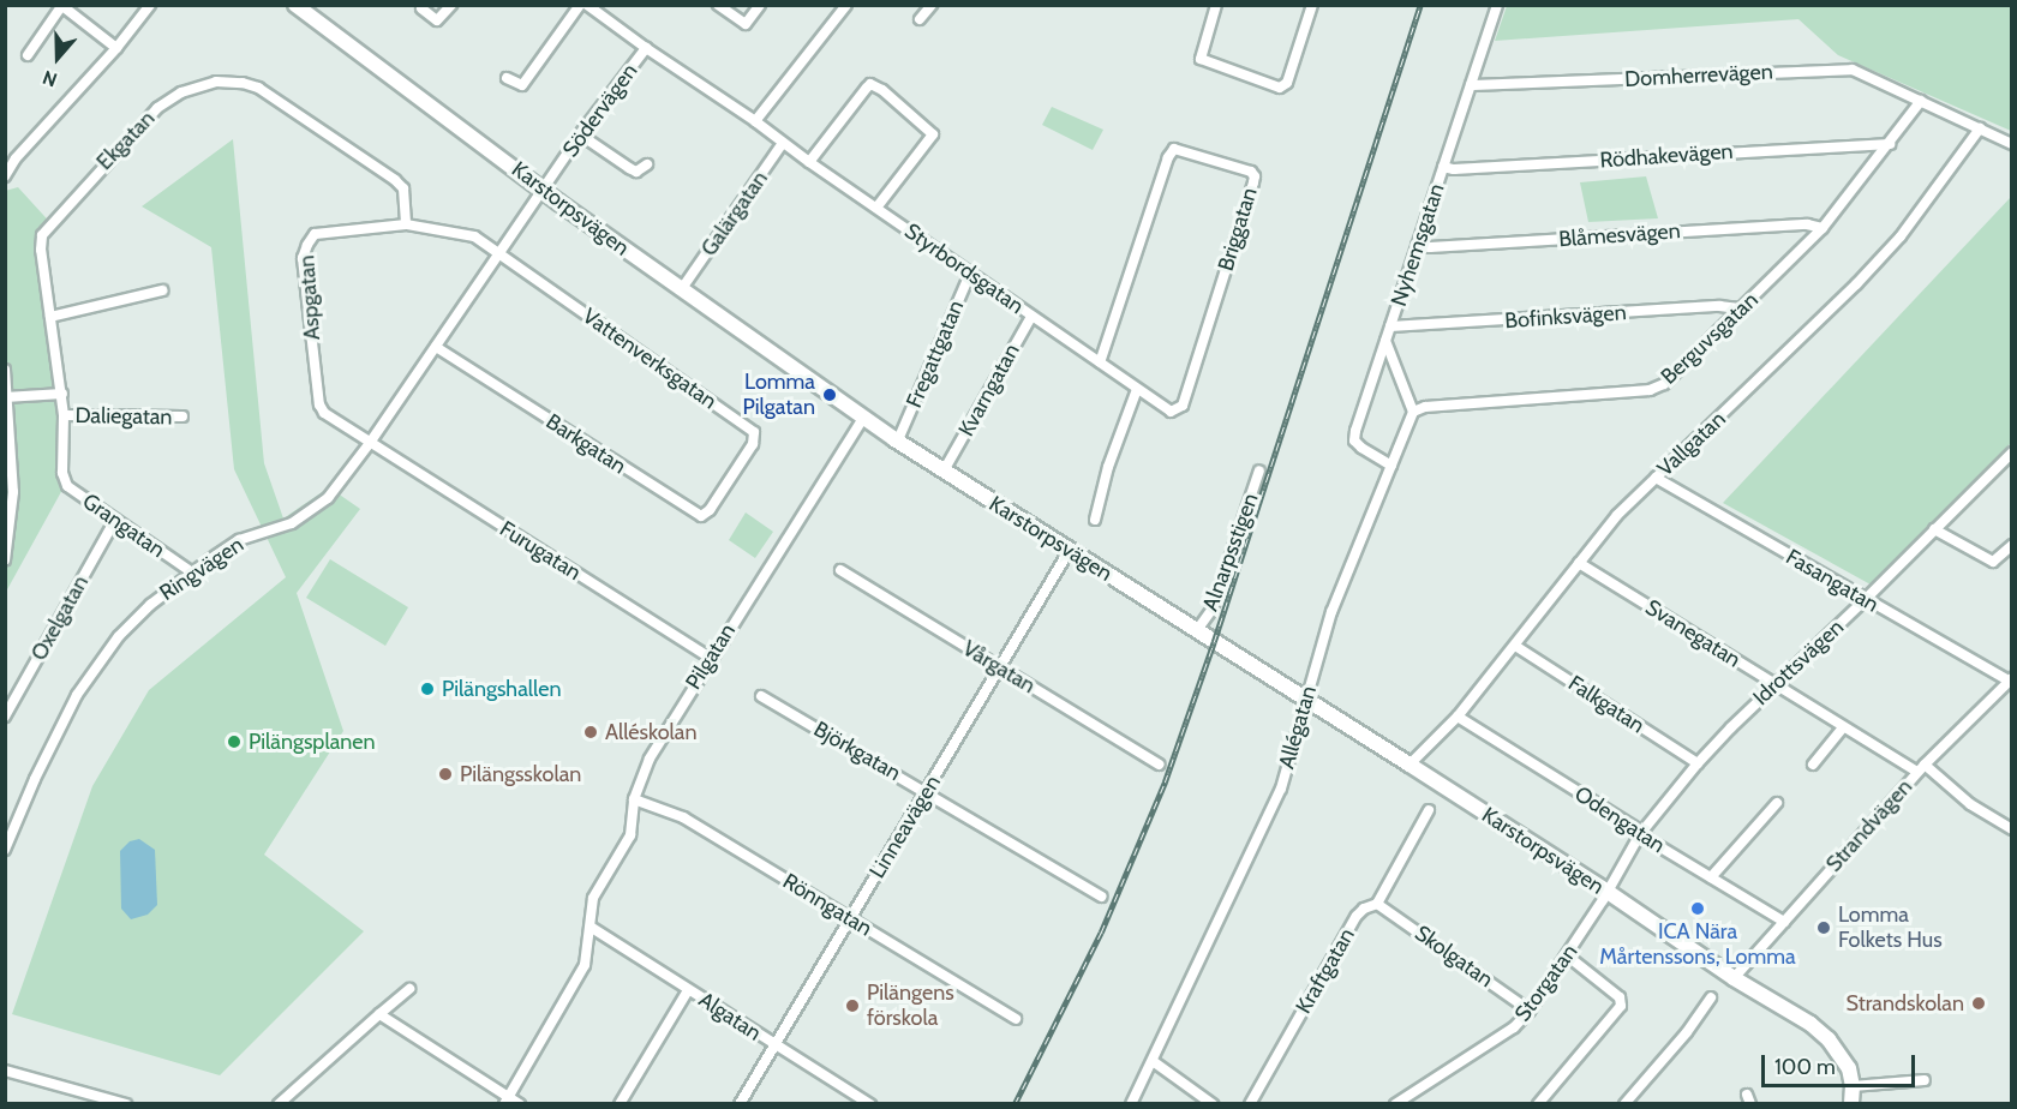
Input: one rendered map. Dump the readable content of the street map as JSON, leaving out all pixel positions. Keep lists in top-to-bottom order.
{
  "streets": {
    "street": [
      "Domherrevägen",
      "Södervägen",
      "Ekgatan",
      "Rödhakevägen",
      "Karstorpsvägen",
      "Galärgatan",
      "Briggatan",
      "Blåmesvägen",
      "Nyhemsgatan",
      "Styrbordsgatan",
      "Aspgatan",
      "Bofinksvägen",
      "Berguvsgatan",
      "Fregattgatan",
      "Vattenverksgatan",
      "Kvarngatan",
      "Daliegatan",
      "Barkgatan",
      "Vallgatan",
      "Grangatan",
      "Furugatan",
      "Alnarpsstigen",
      "Ringvägen",
      "Fasangatan",
      "Oxelgatan",
      "Svanegatan",
      "Pilgatan",
      "Idrottsvägen",
      "Vårgatan",
      "Falkgatan",
      "Allégatan",
      "Björkgatan",
      "Odengatan",
      "Strandvägen",
      "Linneavägen",
      "Rönngatan",
      "Skolgatan",
      "Kraftgatan",
      "Storgatan",
      "Algatan"
    ]
  },
  "crossings": [
    ["Domherrevägen", "Nyhemsgatan"],
    ["Domherrevägen", "Berguvsgatan"],
    ["Domherrevägen", "Vallgatan"],
    ["Södervägen", "Karstorpsvägen"],
    ["Södervägen", "Styrbordsgatan"],
    ["Södervägen", "Ringvägen"],
    ["Ekgatan", "Aspgatan"],
    ["Ekgatan", "Daliegatan"],
    ["Ekgatan", "Grangatan"],
    ["Rödhakevägen", "Nyhemsgatan"],
    ["Rödhakevägen", "Berguvsgatan"],
    ["Karstorpsvägen", "Vallgatan"],
    ["Karstorpsvägen", "Alnarpsstigen"],
    ["Karstorpsvägen", "Ringvägen"],
    ["Karstorpsvägen", "Pilgatan"],
    ["Karstorpsvägen", "Idrottsvägen"],
    ["Karstorpsvägen", "Allégatan"],
    ["Karstorpsvägen", "Strandvägen"],
    ["Karstorpsvägen", "Linneavägen"],
    ["Karstorpsvägen", "Storgatan"],
    ["Galärgatan", "Styrbordsgatan"],
    ["Briggatan", "Styrbordsgatan"],
    ["Blåmesvägen", "Nyhemsgatan"],
    ["Blåmesvägen", "Berguvsgatan"],
    ["Nyhemsgatan", "Bofinksvägen"],
    ["Nyhemsgatan", "Allégatan"],
    ["Styrbordsgatan", "Fregattgatan"],
    ["Styrbordsgatan", "Kvarngatan"],
    ["Aspgatan", "Vattenverksgatan"],
    ["Aspgatan", "Furugatan"],
    ["Aspgatan", "Ringvägen"],
    ["Bofinksvägen", "Berguvsgatan"],
    ["Berguvsgatan", "Allégatan"],
    ["Vattenverksgatan", "Barkgatan"],
    ["Vattenverksgatan", "Ringvägen"],
    ["Barkgatan", "Ringvägen"],
    ["Vallgatan", "Fasangatan"],
    ["Vallgatan", "Svanegatan"],
    ["Vallgatan", "Falkgatan"],
    ["Vallgatan", "Odengatan"],
    ["Grangatan", "Ringvägen"],
    ["Grangatan", "Oxelgatan"],
    ["Furugatan", "Ringvägen"],
    ["Furugatan", "Pilgatan"],
    ["Fasangatan", "Idrottsvägen"],
    ["Fasangatan", "Strandvägen"],
    ["Svanegatan", "Idrottsvägen"],
    ["Svanegatan", "Strandvägen"],
    ["Pilgatan", "Rönngatan"],
    ["Pilgatan", "Algatan"],
    ["Idrottsvägen", "Falkgatan"],
    ["Idrottsvägen", "Odengatan"],
    ["Idrottsvägen", "Storgatan"],
    ["Vårgatan", "Linneavägen"],
    ["Björkgatan", "Linneavägen"],
    ["Odengatan", "Strandvägen"],
    ["Linneavägen", "Rönngatan"],
    ["Linneavägen", "Algatan"],
    ["Skolgatan", "Kraftgatan"],
    ["Skolgatan", "Storgatan"]
  ],
  "places": [
    "Lomma Pilgatan",
    "Pilängshallen",
    "Alléskolan",
    "Pilängsplanen",
    "Pilängsskolan",
    "ICA Nära Mårtenssons, Lomma",
    "Lomma Folkets Hus",
    "Strandskolan",
    "Pilängens förskola"
  ],
  "scale_bar": "100 m",
  "north": "bottom"
}
